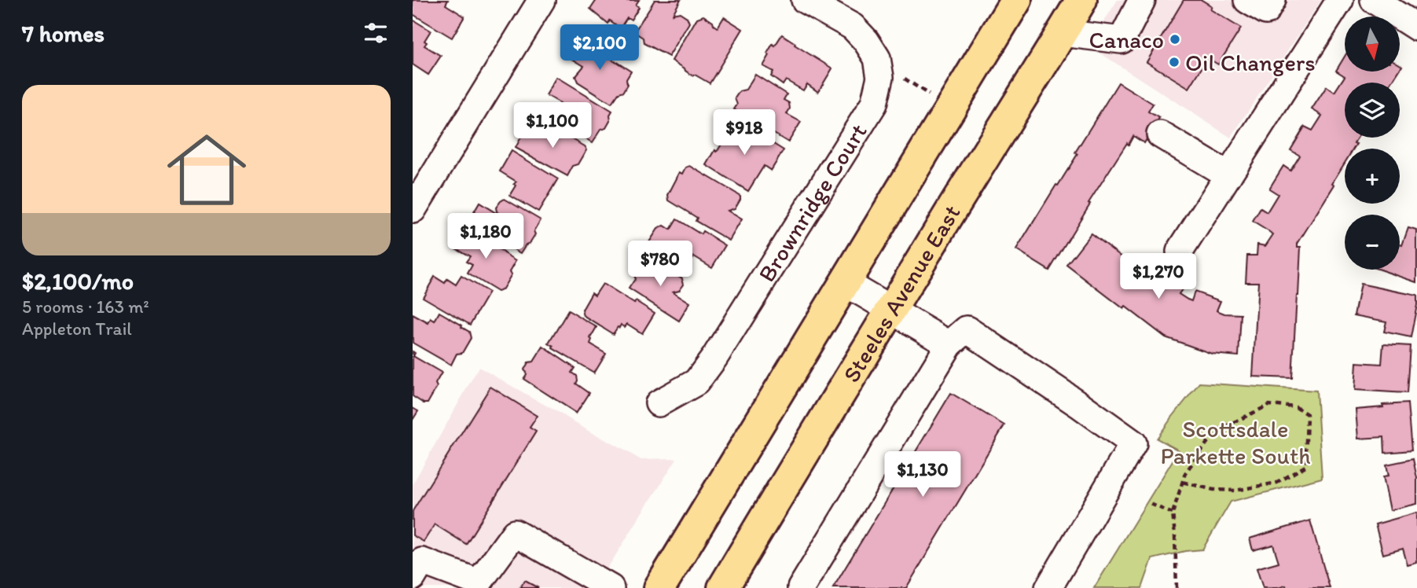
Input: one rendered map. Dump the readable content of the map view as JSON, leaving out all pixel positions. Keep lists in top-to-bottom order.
{
  "streets": {
    "main road": ["Steeles Avenue East"],
    "street": ["Brownridge Court"]
  },
  "parks": ["Scottsdale Parkette South"],
  "places": ["Canaco", "Oil Changers"],
  "north": "bottom",
  "page": {
    "heading": "7 homes",
    "map_buttons": ["+", "−"],
    "price": [
      "$2,100",
      "$1,100",
      "$918",
      "$1,180",
      "$780",
      "$1,270",
      "$1,130"
    ],
    "list": [
      {
        "name": "$2,100/mo",
        "note": "5 rooms · 163 m² · Appleton Trail"
      }
    ]
  }
}
